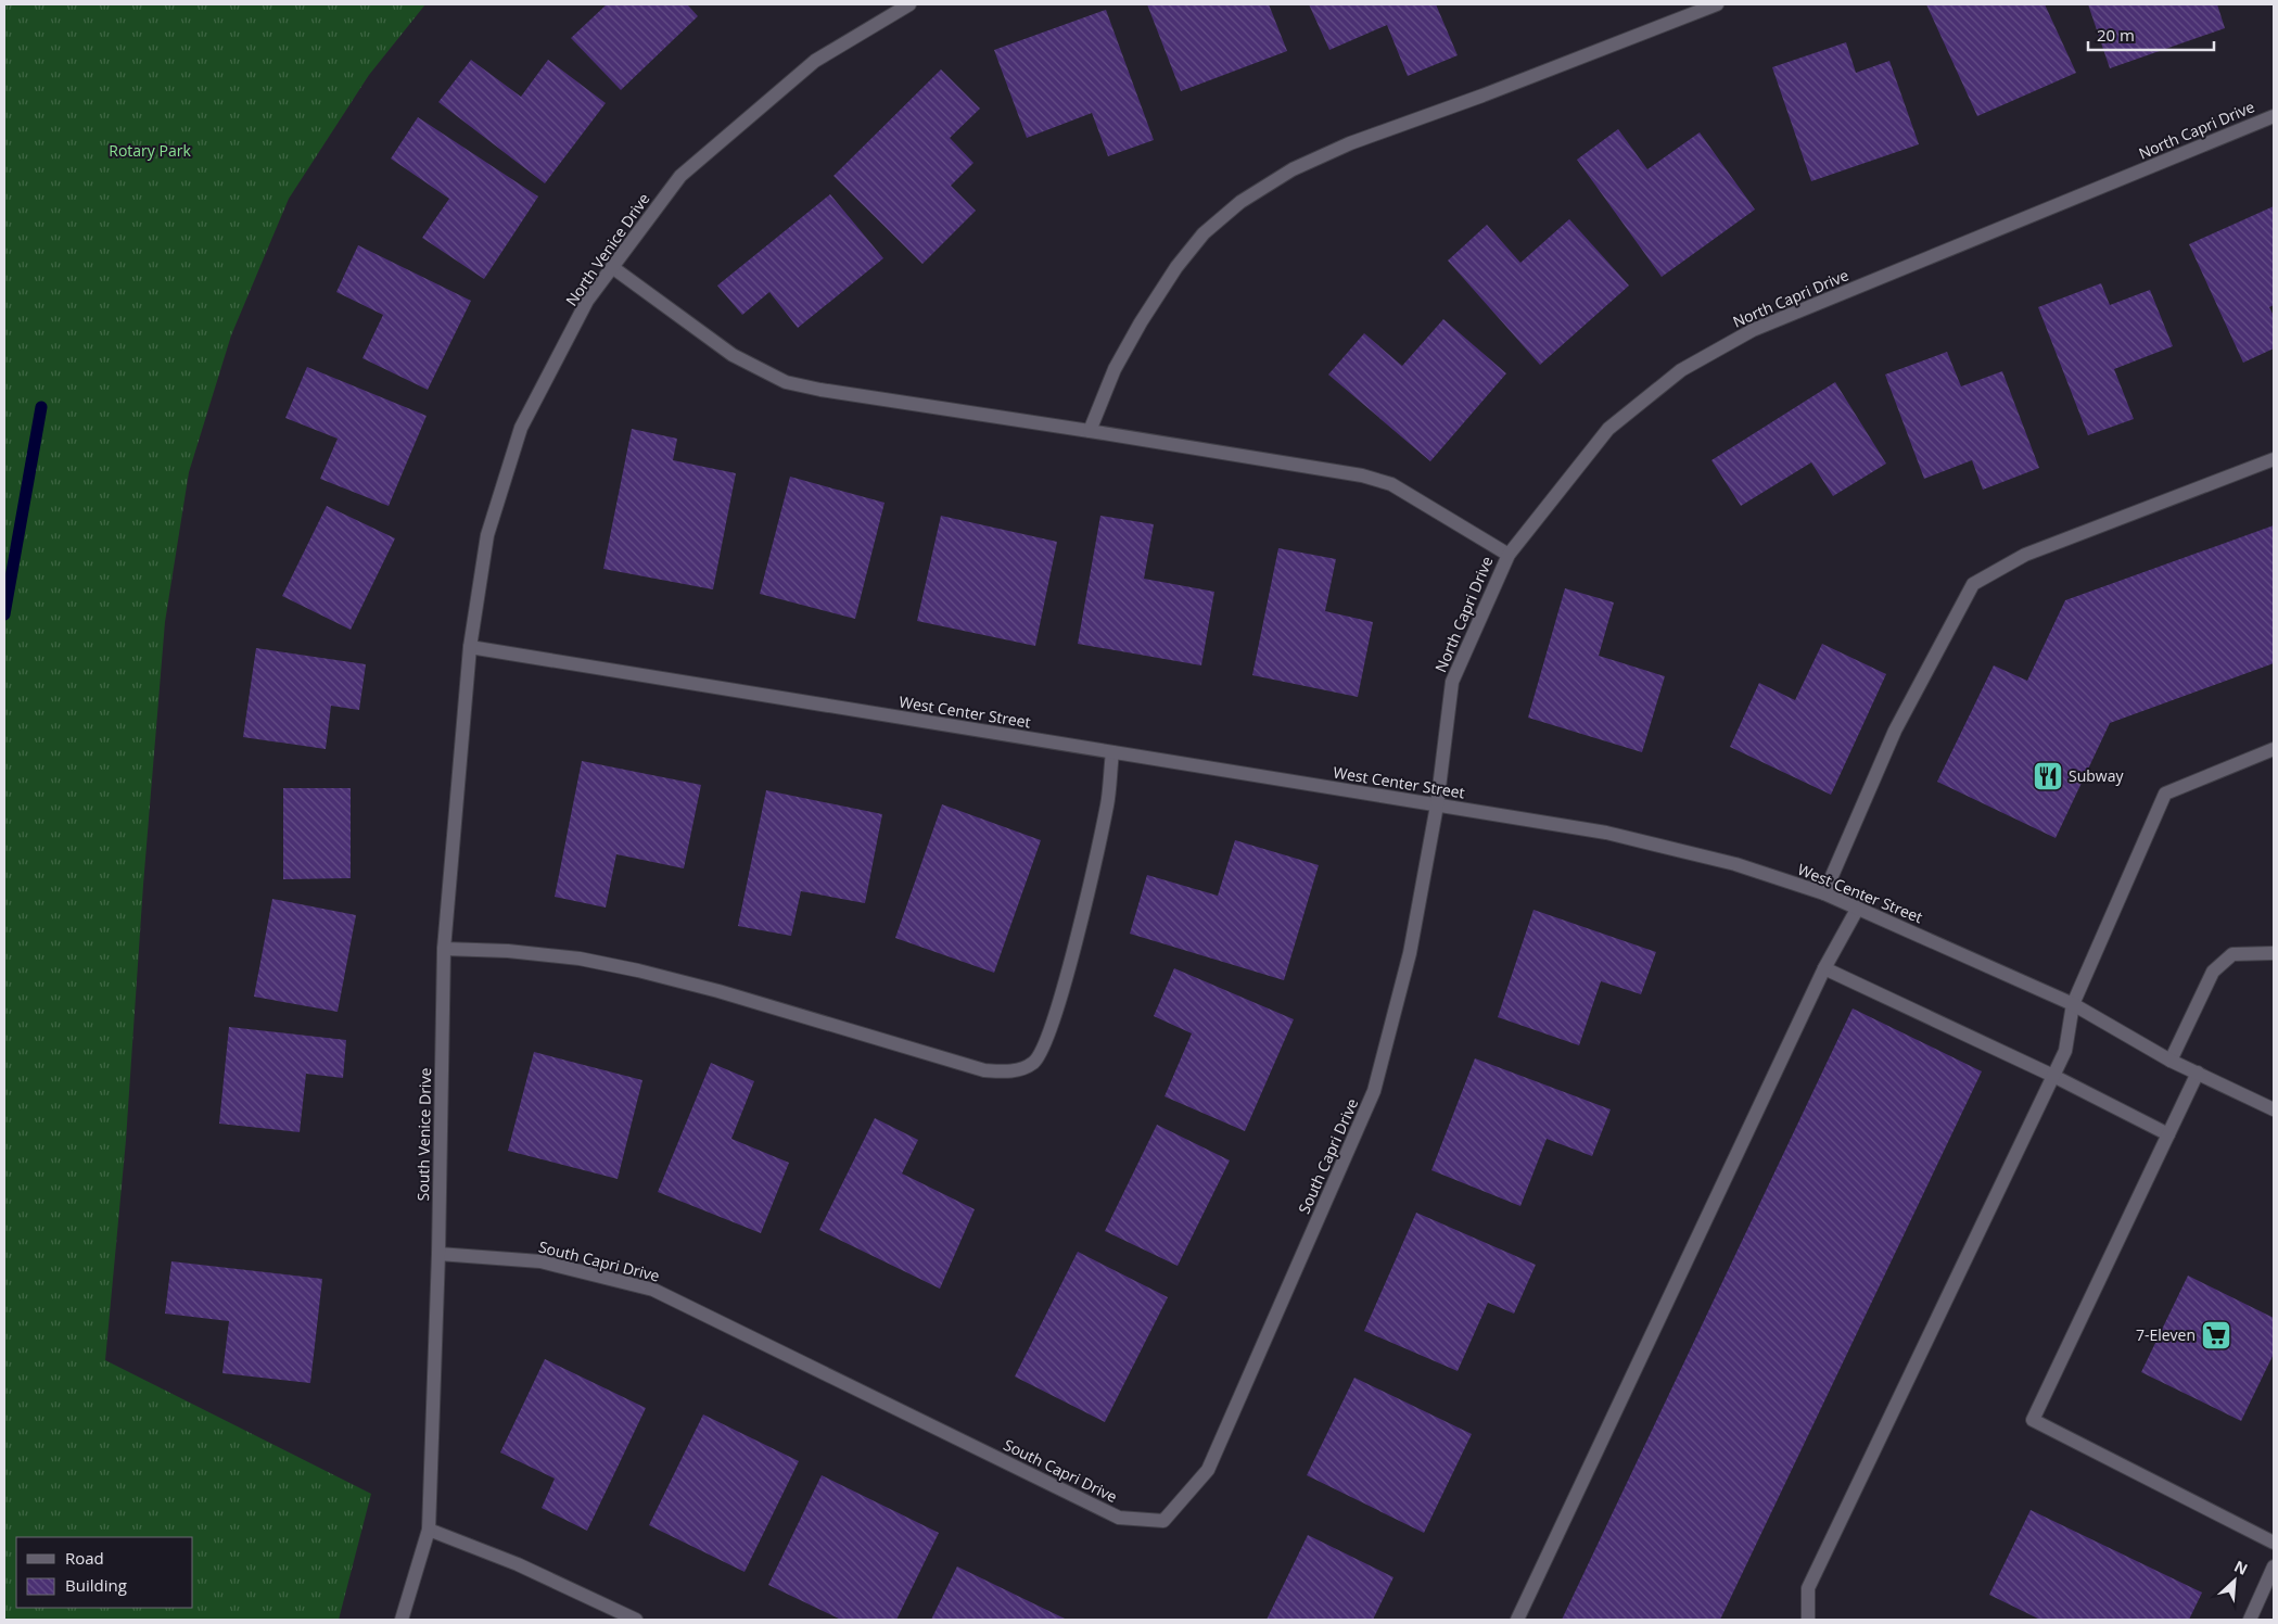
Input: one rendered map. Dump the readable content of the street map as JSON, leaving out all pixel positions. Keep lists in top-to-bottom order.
{
  "streets": {
    "street": [
      "North Capri Drive",
      "North Venice Drive",
      "West Center Street",
      "South Venice Drive",
      "South Capri Drive"
    ]
  },
  "crossings": [
    ["North Capri Drive", "West Center Street"],
    ["North Capri Drive", "South Capri Drive"],
    ["North Venice Drive", "West Center Street"],
    ["North Venice Drive", "South Venice Drive"],
    ["West Center Street", "South Venice Drive"],
    ["West Center Street", "South Capri Drive"],
    ["South Venice Drive", "South Capri Drive"]
  ],
  "parks": ["Rotary Park"],
  "places": {
    "restaurant": ["Subway"],
    "supermarket": ["7-Eleven"]
  },
  "legend": ["Road", "Building"],
  "scale_bar": "20 m",
  "north": "top right"
}
